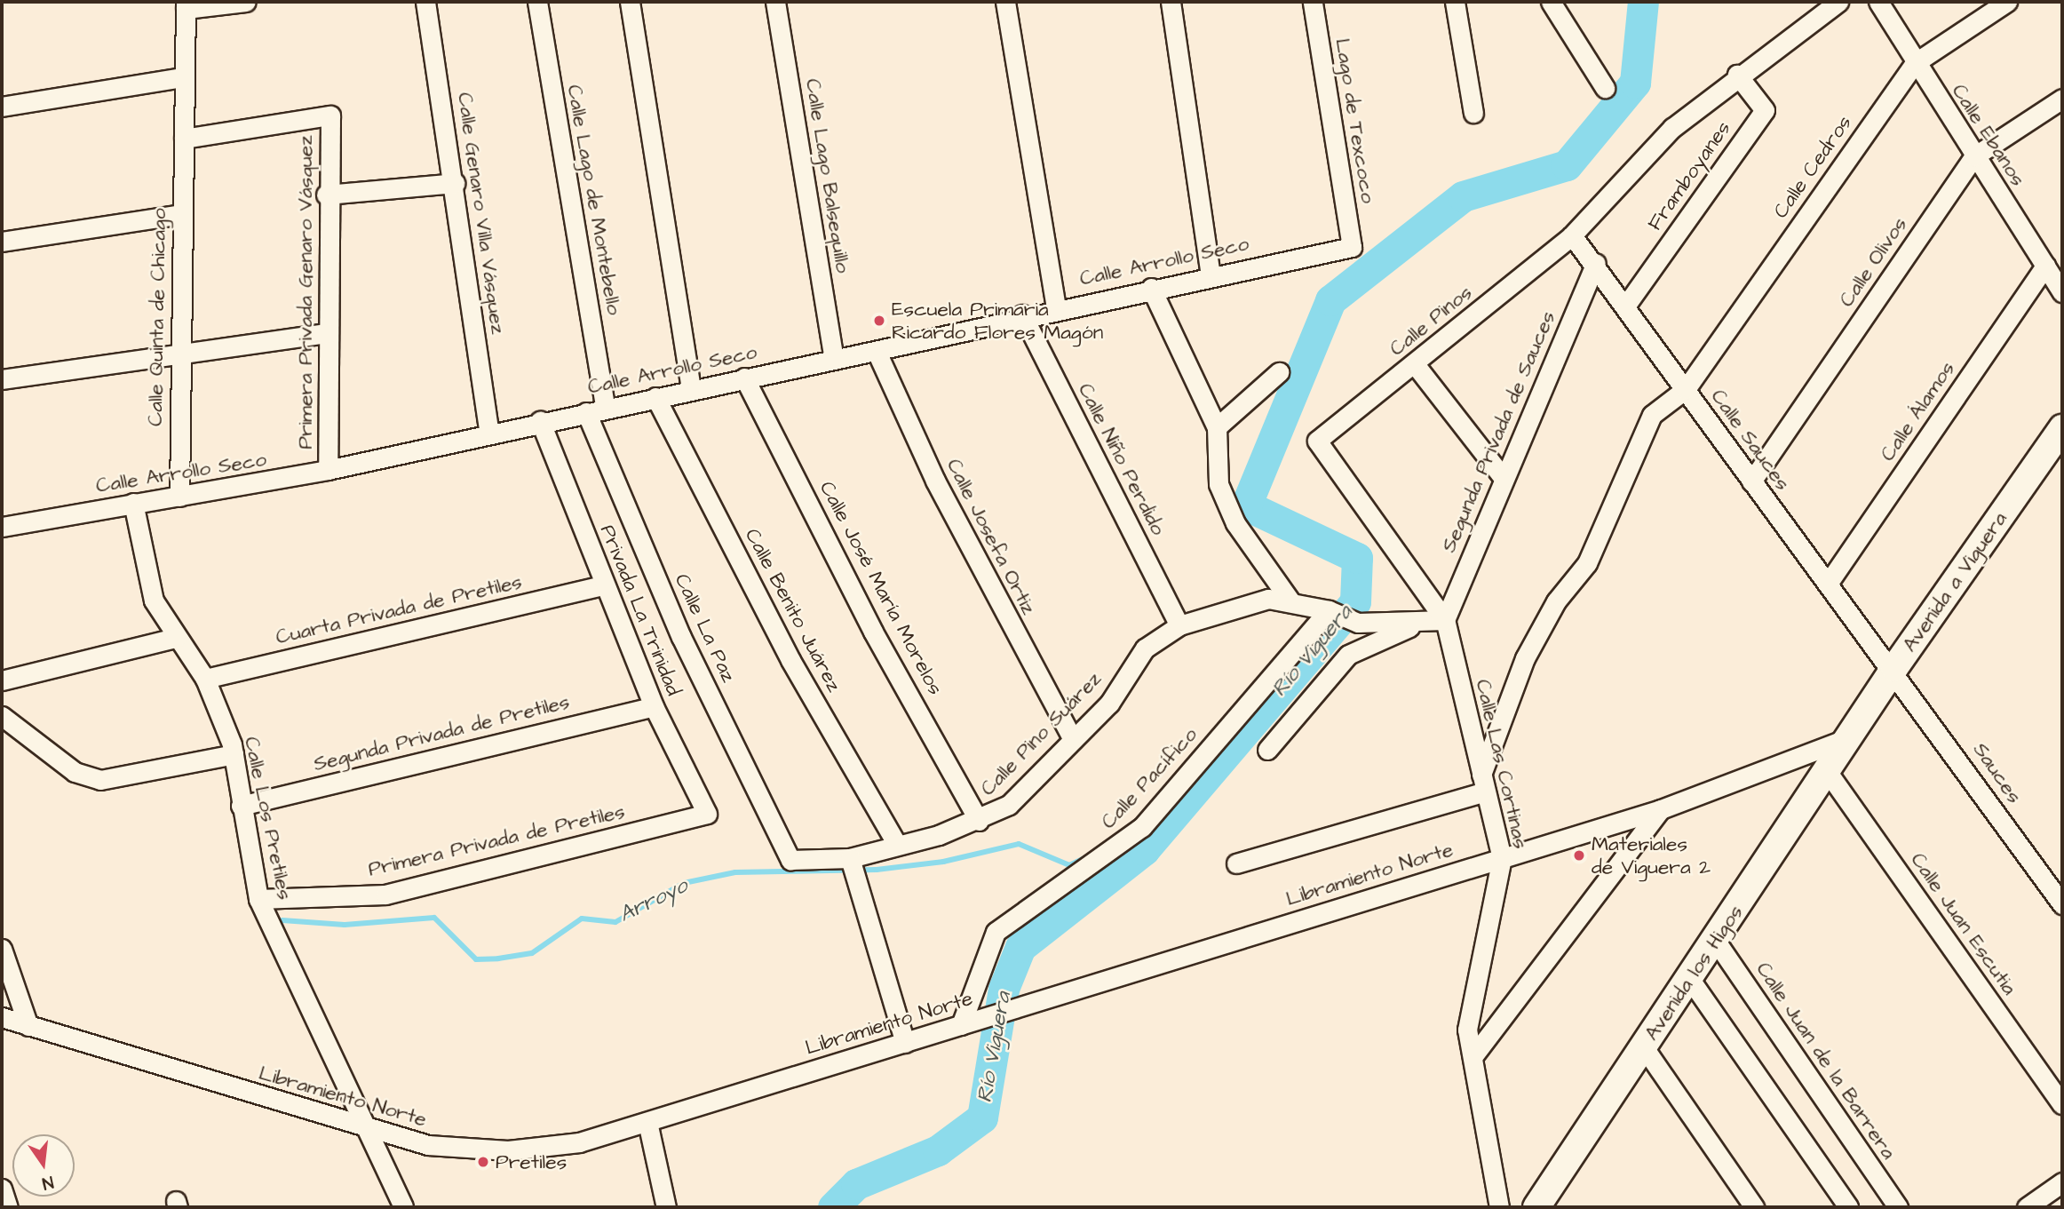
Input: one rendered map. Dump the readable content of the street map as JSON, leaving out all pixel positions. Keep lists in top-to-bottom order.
{
  "streets": {
    "street": [
      "Lago de Texcoco",
      "Calle Ebanos",
      "Calle Cedros",
      "Calle Lago Balsequillo",
      "Framboyanes",
      "Calle Lago de Montebello",
      "Calle Genaro Villa Vásquez",
      "Calle Arrollo Seco",
      "Calle Olivos",
      "Primera Privada Genaro Vásquez",
      "Calle Quinta de Chicago",
      "Calle Pinos",
      "Calle Álamos",
      "Segunda Privada de Sauces",
      "Calle Sauces",
      "Calle Niño Perdido",
      "Calle Josefa Ortiz",
      "Avenida a Viguera",
      "Calle José María Morelos",
      "Cuarta Privada de Pretiles",
      "Privada La Trinidad",
      "Calle Benito Juárez",
      "Calle La Paz",
      "Segunda Privada de Pretiles",
      "Calle Pino Suárez",
      "Calle Las Cortinas",
      "Sauces",
      "Calle Pacífico",
      "Calle Los Pretiles",
      "Primera Privada de Pretiles",
      "Libramiento Norte",
      "Calle Juan Escutia",
      "Avenida los Higos",
      "Calle Juan de la Barrera"
    ]
  },
  "crossings": [
    ["Lago de Texcoco", "Calle Arrollo Seco"],
    ["Calle Ebanos", "Calle Cedros"],
    ["Calle Ebanos", "Calle Olivos"],
    ["Calle Ebanos", "Calle Álamos"],
    ["Calle Cedros", "Calle Sauces"],
    ["Calle Cedros", "Calle Las Cortinas"],
    ["Calle Lago Balsequillo", "Calle Arrollo Seco"],
    ["Framboyanes", "Calle Pinos"],
    ["Framboyanes", "Calle Sauces"],
    ["Calle Lago de Montebello", "Calle Arrollo Seco"],
    ["Calle Genaro Villa Vásquez", "Calle Arrollo Seco"],
    ["Calle Arrollo Seco", "Primera Privada Genaro Vásquez"],
    ["Calle Arrollo Seco", "Calle Quinta de Chicago"],
    ["Calle Arrollo Seco", "Calle Niño Perdido"],
    ["Calle Arrollo Seco", "Calle Josefa Ortiz"],
    ["Calle Arrollo Seco", "Calle José María Morelos"],
    ["Calle Arrollo Seco", "Privada La Trinidad"],
    ["Calle Arrollo Seco", "Calle Benito Juárez"],
    ["Calle Arrollo Seco", "Calle La Paz"],
    ["Calle Arrollo Seco", "Calle Los Pretiles"],
    ["Calle Olivos", "Calle Sauces"],
    ["Primera Privada Genaro Vásquez", "Calle Quinta de Chicago"],
    ["Calle Pinos", "Calle Sauces"],
    ["Calle Pinos", "Calle Las Cortinas"],
    ["Calle Álamos", "Calle Sauces"],
    ["Segunda Privada de Sauces", "Calle Sauces"],
    ["Segunda Privada de Sauces", "Calle Pino Suárez"],
    ["Segunda Privada de Sauces", "Calle Las Cortinas"],
    ["Calle Sauces", "Avenida a Viguera"],
    ["Calle Sauces", "Sauces"],
    ["Calle Niño Perdido", "Calle Pino Suárez"],
    ["Calle Josefa Ortiz", "Calle Pino Suárez"],
    ["Avenida a Viguera", "Sauces"],
    ["Avenida a Viguera", "Libramiento Norte"],
    ["Avenida a Viguera", "Avenida los Higos"],
    ["Calle José María Morelos", "Calle Pino Suárez"],
    ["Cuarta Privada de Pretiles", "Privada La Trinidad"],
    ["Cuarta Privada de Pretiles", "Calle Los Pretiles"],
    ["Privada La Trinidad", "Segunda Privada de Pretiles"],
    ["Privada La Trinidad", "Primera Privada de Pretiles"],
    ["Calle Benito Juárez", "Calle Pino Suárez"],
    ["Calle La Paz", "Calle Pino Suárez"],
    ["Segunda Privada de Pretiles", "Calle Los Pretiles"],
    ["Calle Pino Suárez", "Calle Las Cortinas"],
    ["Calle Pino Suárez", "Calle Pacífico"],
    ["Calle Las Cortinas", "Libramiento Norte"],
    ["Calle Pacífico", "Libramiento Norte"],
    ["Calle Los Pretiles", "Primera Privada de Pretiles"],
    ["Calle Los Pretiles", "Libramiento Norte"],
    ["Libramiento Norte", "Avenida los Higos"],
    ["Calle Juan Escutia", "Avenida los Higos"],
    ["Avenida los Higos", "Calle Juan de la Barrera"]
  ],
  "water": ["Río Viguera", "Arroyo"],
  "places": ["Escuela Primaria Ricardo Flores Magón", "Materiales de Viguera 2", "Pretiles"],
  "north": "bottom"
}
